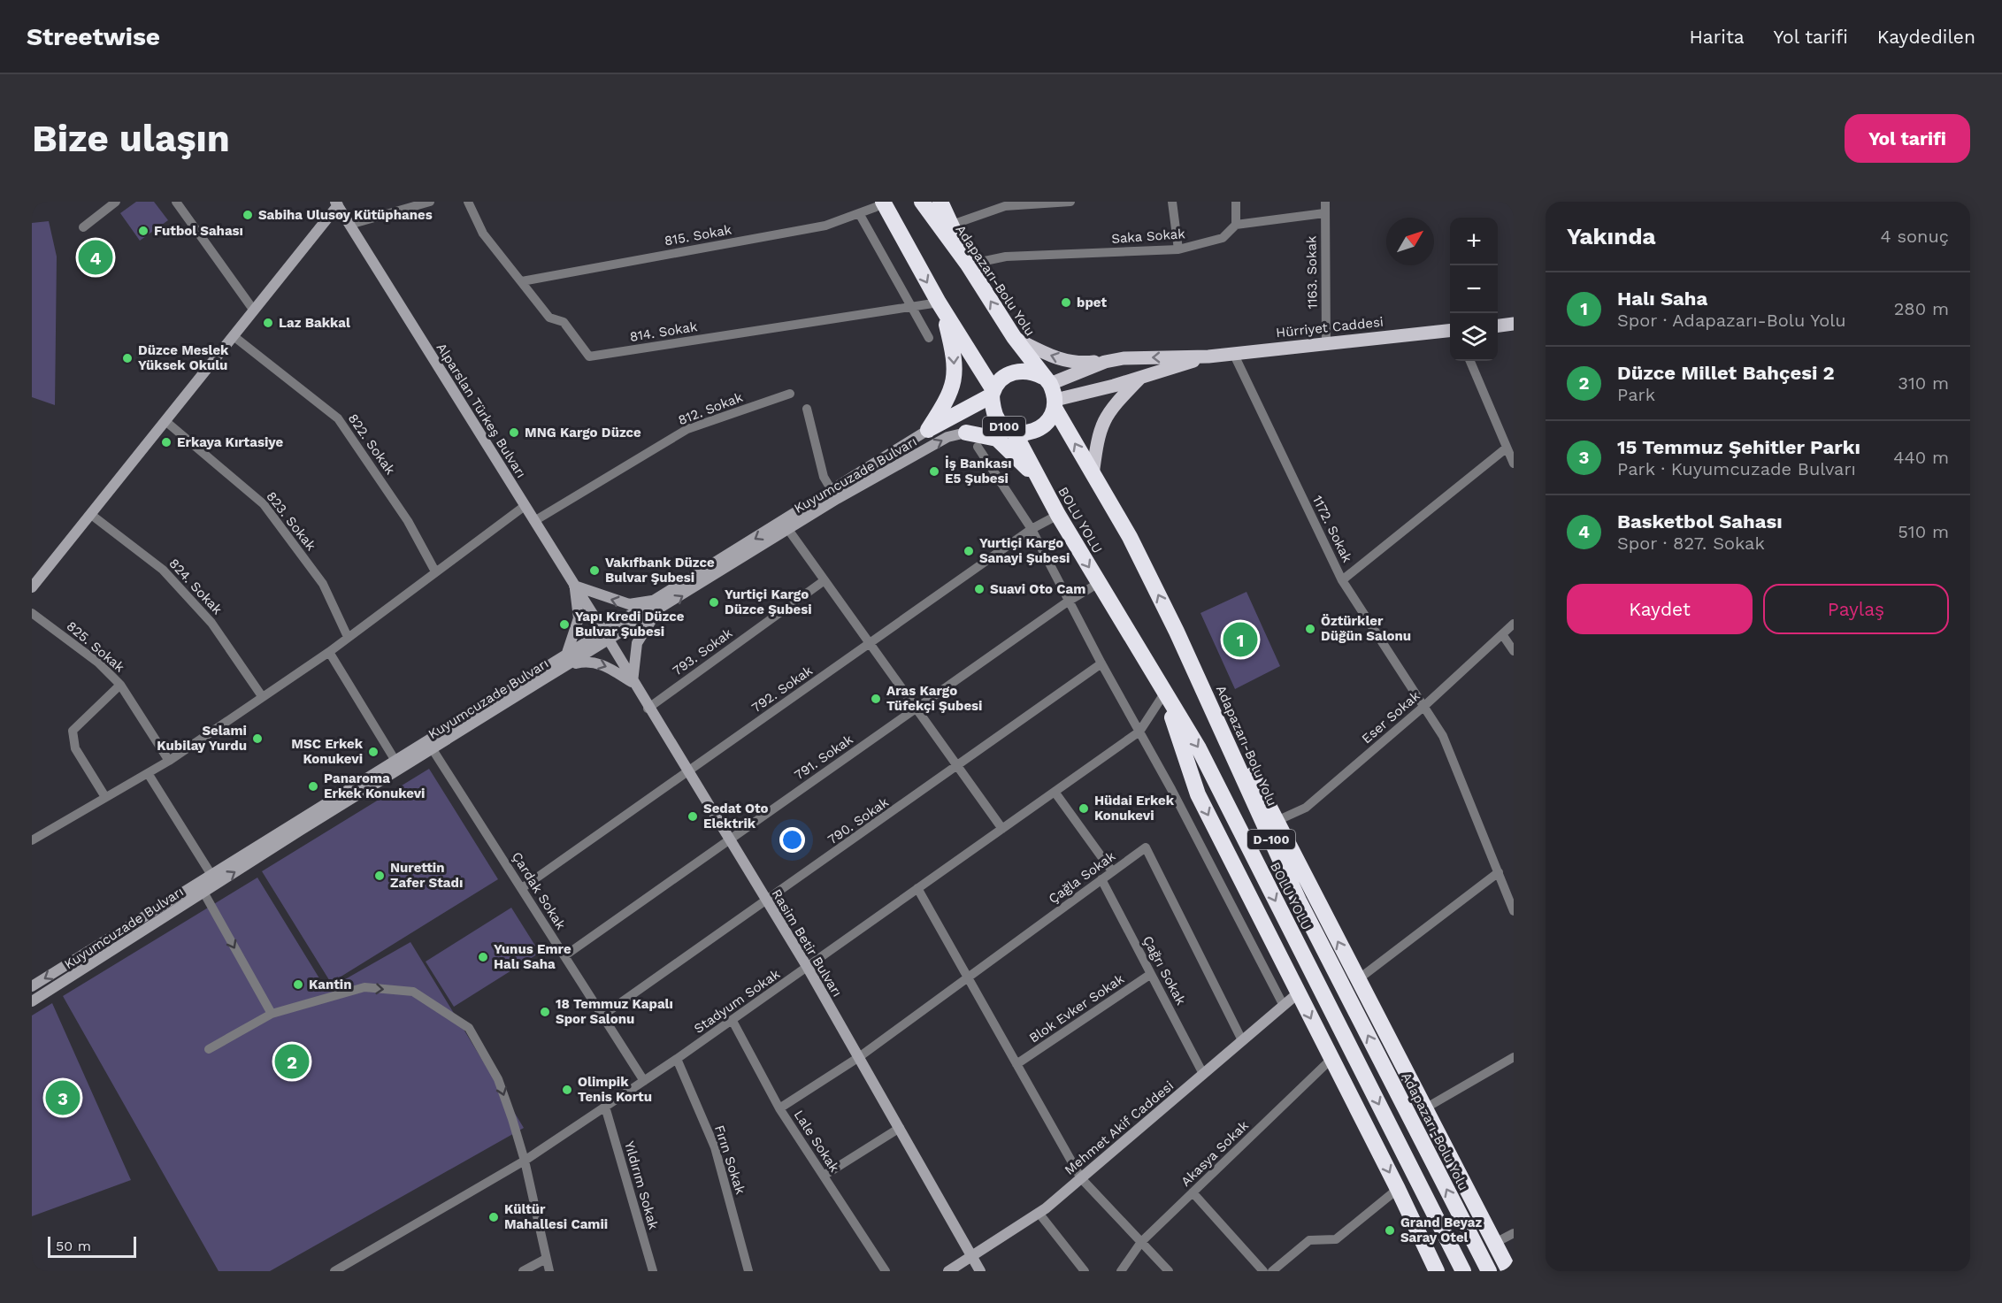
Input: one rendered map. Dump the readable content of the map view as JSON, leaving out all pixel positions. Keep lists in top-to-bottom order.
{
  "streets": {
    "highway": [
      "Adapazarı-Bolu Yolu",
      "D100",
      "BOLU YOLU",
      "D-100"
    ],
    "main road": [
      "Hürriyet Caddesi",
      "Alparslan Türkeş Bulvarı",
      "Kuyumcuzade Bulvarı",
      "Rasim Betir Bulvarı",
      "Mehmet Akif Caddesi"
    ],
    "street": [
      "815. Sokak",
      "Saka Sokak",
      "1163. Sokak",
      "814. Sokak",
      "812. Sokak",
      "822. Sokak",
      "823. Sokak",
      "1172. Sokak",
      "824. Sokak",
      "825. Sokak",
      "793. Sokak",
      "792. Sokak",
      "Eser Sokak",
      "791. Sokak",
      "790. Sokak",
      "Çağla Sokak",
      "Çardak Sokak",
      "Çağrı Sokak",
      "Stadyum Sokak",
      "Blok Evker Sokak",
      "Lale Sokak",
      "Akasya Sokak",
      "Fırın Sokak",
      "Yıldırım Sokak"
    ]
  },
  "crossings": [
    ["815. Sokak", "814. Sokak"],
    ["815. Sokak", "D100"],
    ["Saka Sokak", "1163. Sokak"],
    ["Saka Sokak", "Adapazarı-Bolu Yolu"],
    ["1163. Sokak", "Hürriyet Caddesi"],
    ["Adapazarı-Bolu Yolu", "Hürriyet Caddesi"],
    ["Adapazarı-Bolu Yolu", "D100"],
    ["Adapazarı-Bolu Yolu", "BOLU YOLU"],
    ["Hürriyet Caddesi", "D100"],
    ["Hürriyet Caddesi", "BOLU YOLU"],
    ["Hürriyet Caddesi", "1172. Sokak"],
    ["814. Sokak", "D100"],
    ["812. Sokak", "Alparslan Türkeş Bulvarı"],
    ["Alparslan Türkeş Bulvarı", "Kuyumcuzade Bulvarı"],
    ["Alparslan Türkeş Bulvarı", "Rasim Betir Bulvarı"],
    ["D100", "BOLU YOLU"],
    ["Kuyumcuzade Bulvarı", "Çardak Sokak"],
    ["Kuyumcuzade Bulvarı", "Rasim Betir Bulvarı"],
    ["BOLU YOLU", "792. Sokak"],
    ["BOLU YOLU", "791. Sokak"],
    ["1172. Sokak", "Eser Sokak"],
    ["793. Sokak", "Rasim Betir Bulvarı"],
    ["792. Sokak", "Çardak Sokak"],
    ["792. Sokak", "Rasim Betir Bulvarı"],
    ["791. Sokak", "Çardak Sokak"],
    ["791. Sokak", "Rasim Betir Bulvarı"],
    ["790. Sokak", "Çardak Sokak"],
    ["790. Sokak", "Rasim Betir Bulvarı"],
    ["Çağla Sokak", "Rasim Betir Bulvarı"],
    ["Çağla Sokak", "Çağrı Sokak"],
    ["Çağla Sokak", "Mehmet Akif Caddesi"],
    ["Çağla Sokak", "Lale Sokak"],
    ["Çardak Sokak", "Stadyum Sokak"],
    ["Rasim Betir Bulvarı", "Stadyum Sokak"],
    ["Rasim Betir Bulvarı", "Mehmet Akif Caddesi"],
    ["Çağrı Sokak", "Blok Evker Sokak"],
    ["Çağrı Sokak", "Mehmet Akif Caddesi"],
    ["Stadyum Sokak", "Lale Sokak"],
    ["Stadyum Sokak", "Fırın Sokak"],
    ["Stadyum Sokak", "Yıldırım Sokak"]
  ],
  "places": [
    "Sabiha Ulusoy Kütüphanes",
    "Futbol Sahası",
    "bpet",
    "Laz Bakkal",
    "Düzce Meslek Yüksek Okulu",
    "MNG Kargo Düzce",
    "Erkaya Kırtasiye",
    "İş Bankası E5 Şubesi",
    "Yurtiçi Kargo Sanayi Şubesi",
    "Vakıfbank Düzce Bulvar Şubesi",
    "Suavi Oto Cam",
    "Yurtiçi Kargo Düzce Şubesi",
    "Yapı Kredi Düzce Bulvar Şubesi",
    "Öztürkler Düğün Salonu",
    "Aras Kargo Tüfekçi Şubesi",
    "Selami Kubilay Yurdu",
    "MSC Erkek Konukevi",
    "Panaroma Erkek Konukevi",
    "Hüdai Erkek Konukevi",
    "Sedat Oto Elektrik",
    "Nurettin Zafer Stadı",
    "Yunus Emre Halı Saha",
    "Kantin",
    "18 Temmuz Kapalı Spor Salonu",
    "Olimpik Tenis Kortu",
    "Kültür Mahallesi Camii",
    "Grand Beyaz Saray Otel"
  ],
  "scale_bar": "50 m",
  "north": "top right",
  "page": {
    "header": "Streetwise",
    "nav": ["Harita", "Yol tarifi", "Kaydedilen"],
    "buttons": [
      "Yol tarifi",
      ["Kaydet", "Paylaş"]
    ],
    "title": "Bize ulaşın",
    "heading": ["Yakında", "4 sonuç"],
    "map_buttons": ["+", "−"],
    "pins": [
      "4",
      "1",
      "2",
      "3"
    ],
    "list": [
      {
        "mark": "1",
        "name": "Halı Saha",
        "note": "Spor · Adapazarı-Bolu Yolu",
        "value": "280 m"
      },
      {
        "mark": "2",
        "name": "Düzce Millet Bahçesi 2",
        "note": "Park",
        "value": "310 m"
      },
      {
        "mark": "3",
        "name": "15 Temmuz Şehitler Parkı",
        "note": "Park · Kuyumcuzade Bulvarı",
        "value": "440 m"
      },
      {
        "mark": "4",
        "name": "Basketbol Sahası",
        "note": "Spor · 827. Sokak",
        "value": "510 m"
      }
    ],
    "scale": "50 m"
  }
}
